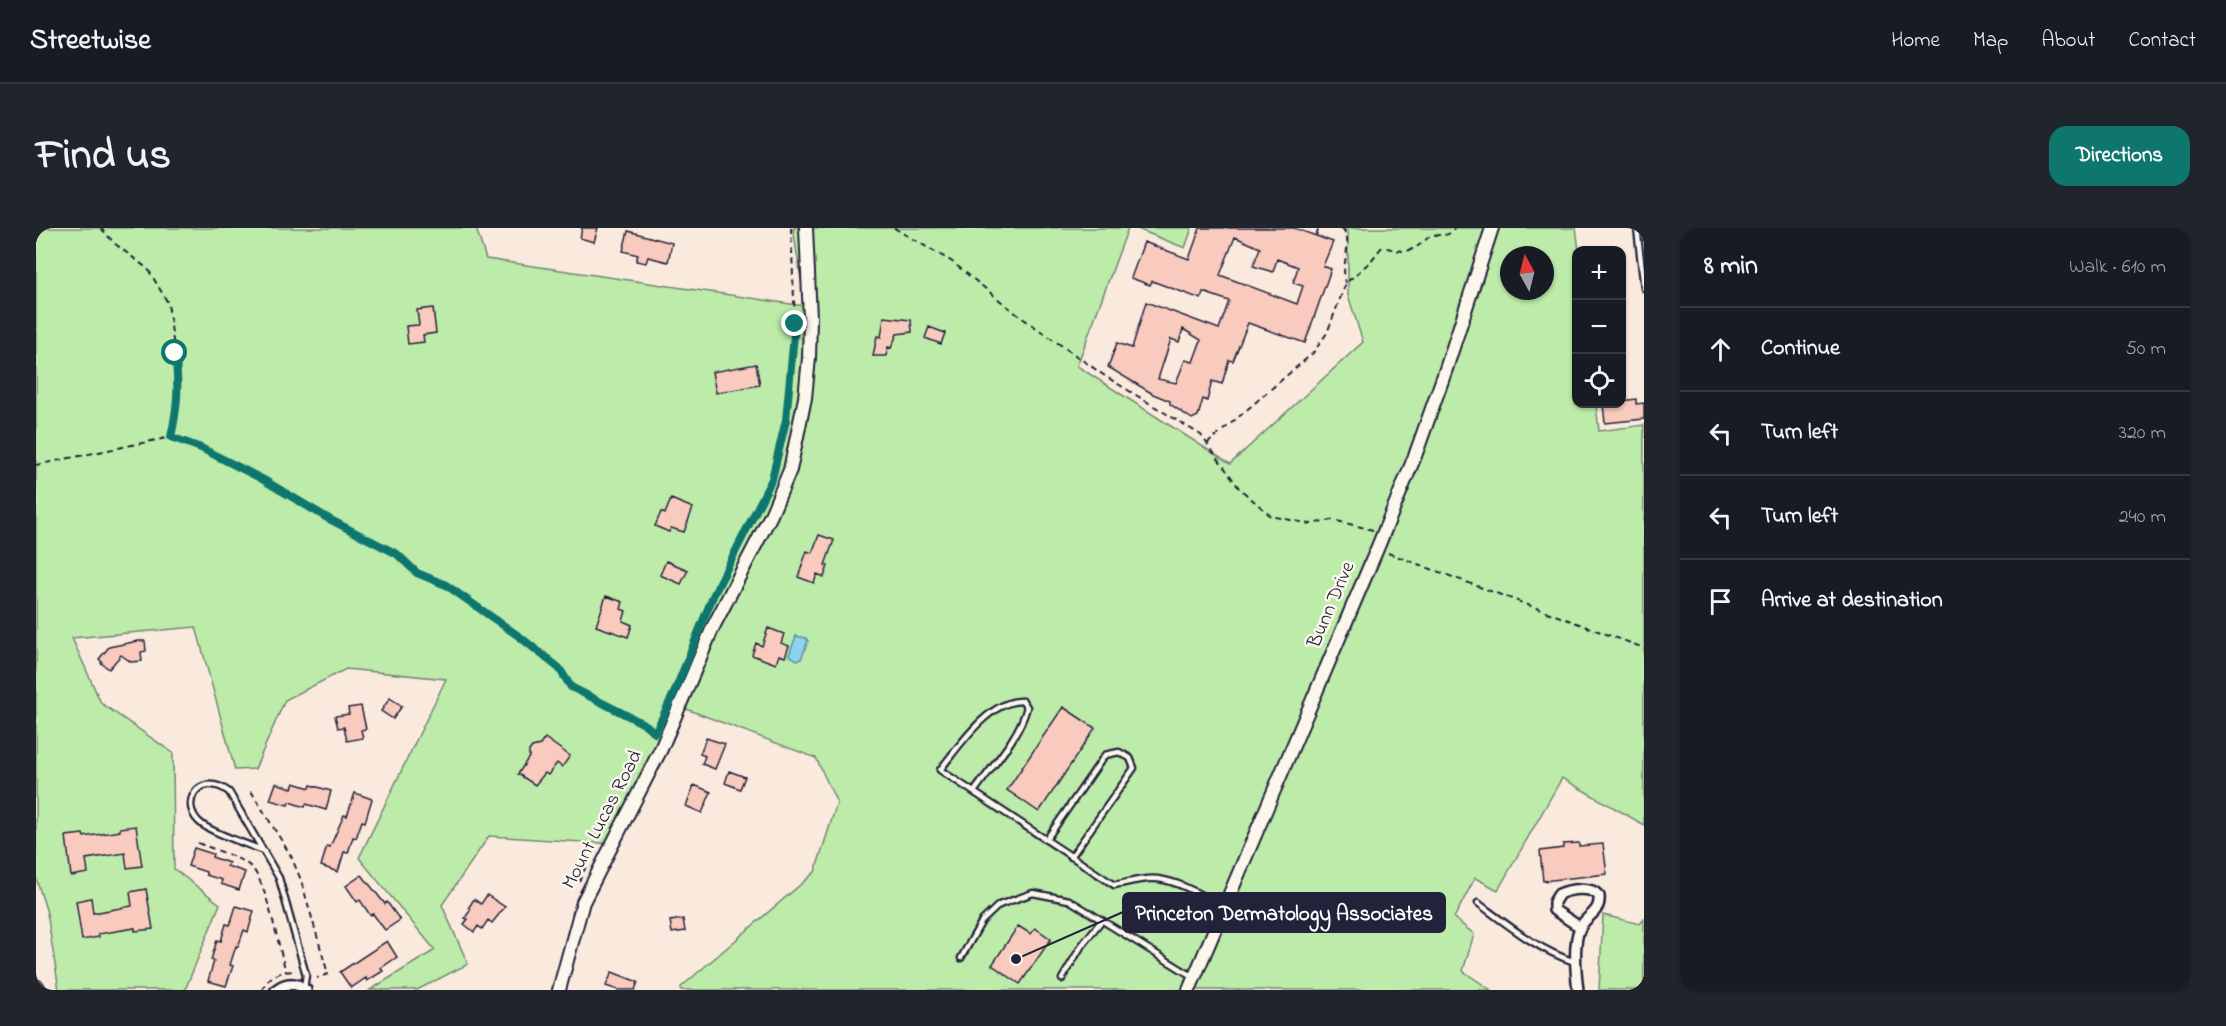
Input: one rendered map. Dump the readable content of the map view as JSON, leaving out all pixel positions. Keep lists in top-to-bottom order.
{
  "streets": {
    "street": ["Bunn Drive", "Mount Lucas Road"]
  },
  "places": ["Princeton Dermatology Associates"],
  "north": "top",
  "page": {
    "header": "Streetwise",
    "nav": [
      "Home",
      "Map",
      "About",
      "Contact"
    ],
    "title": "Find us",
    "buttons": "Directions",
    "heading": ["8 min", "Walk · 610 m"],
    "map_buttons": ["+", "−"],
    "list": [
      ["Continue", "50 m"],
      ["Turn left", "320 m"],
      ["Turn left", "240 m"],
      "Arrive at destination"
    ]
  }
}
